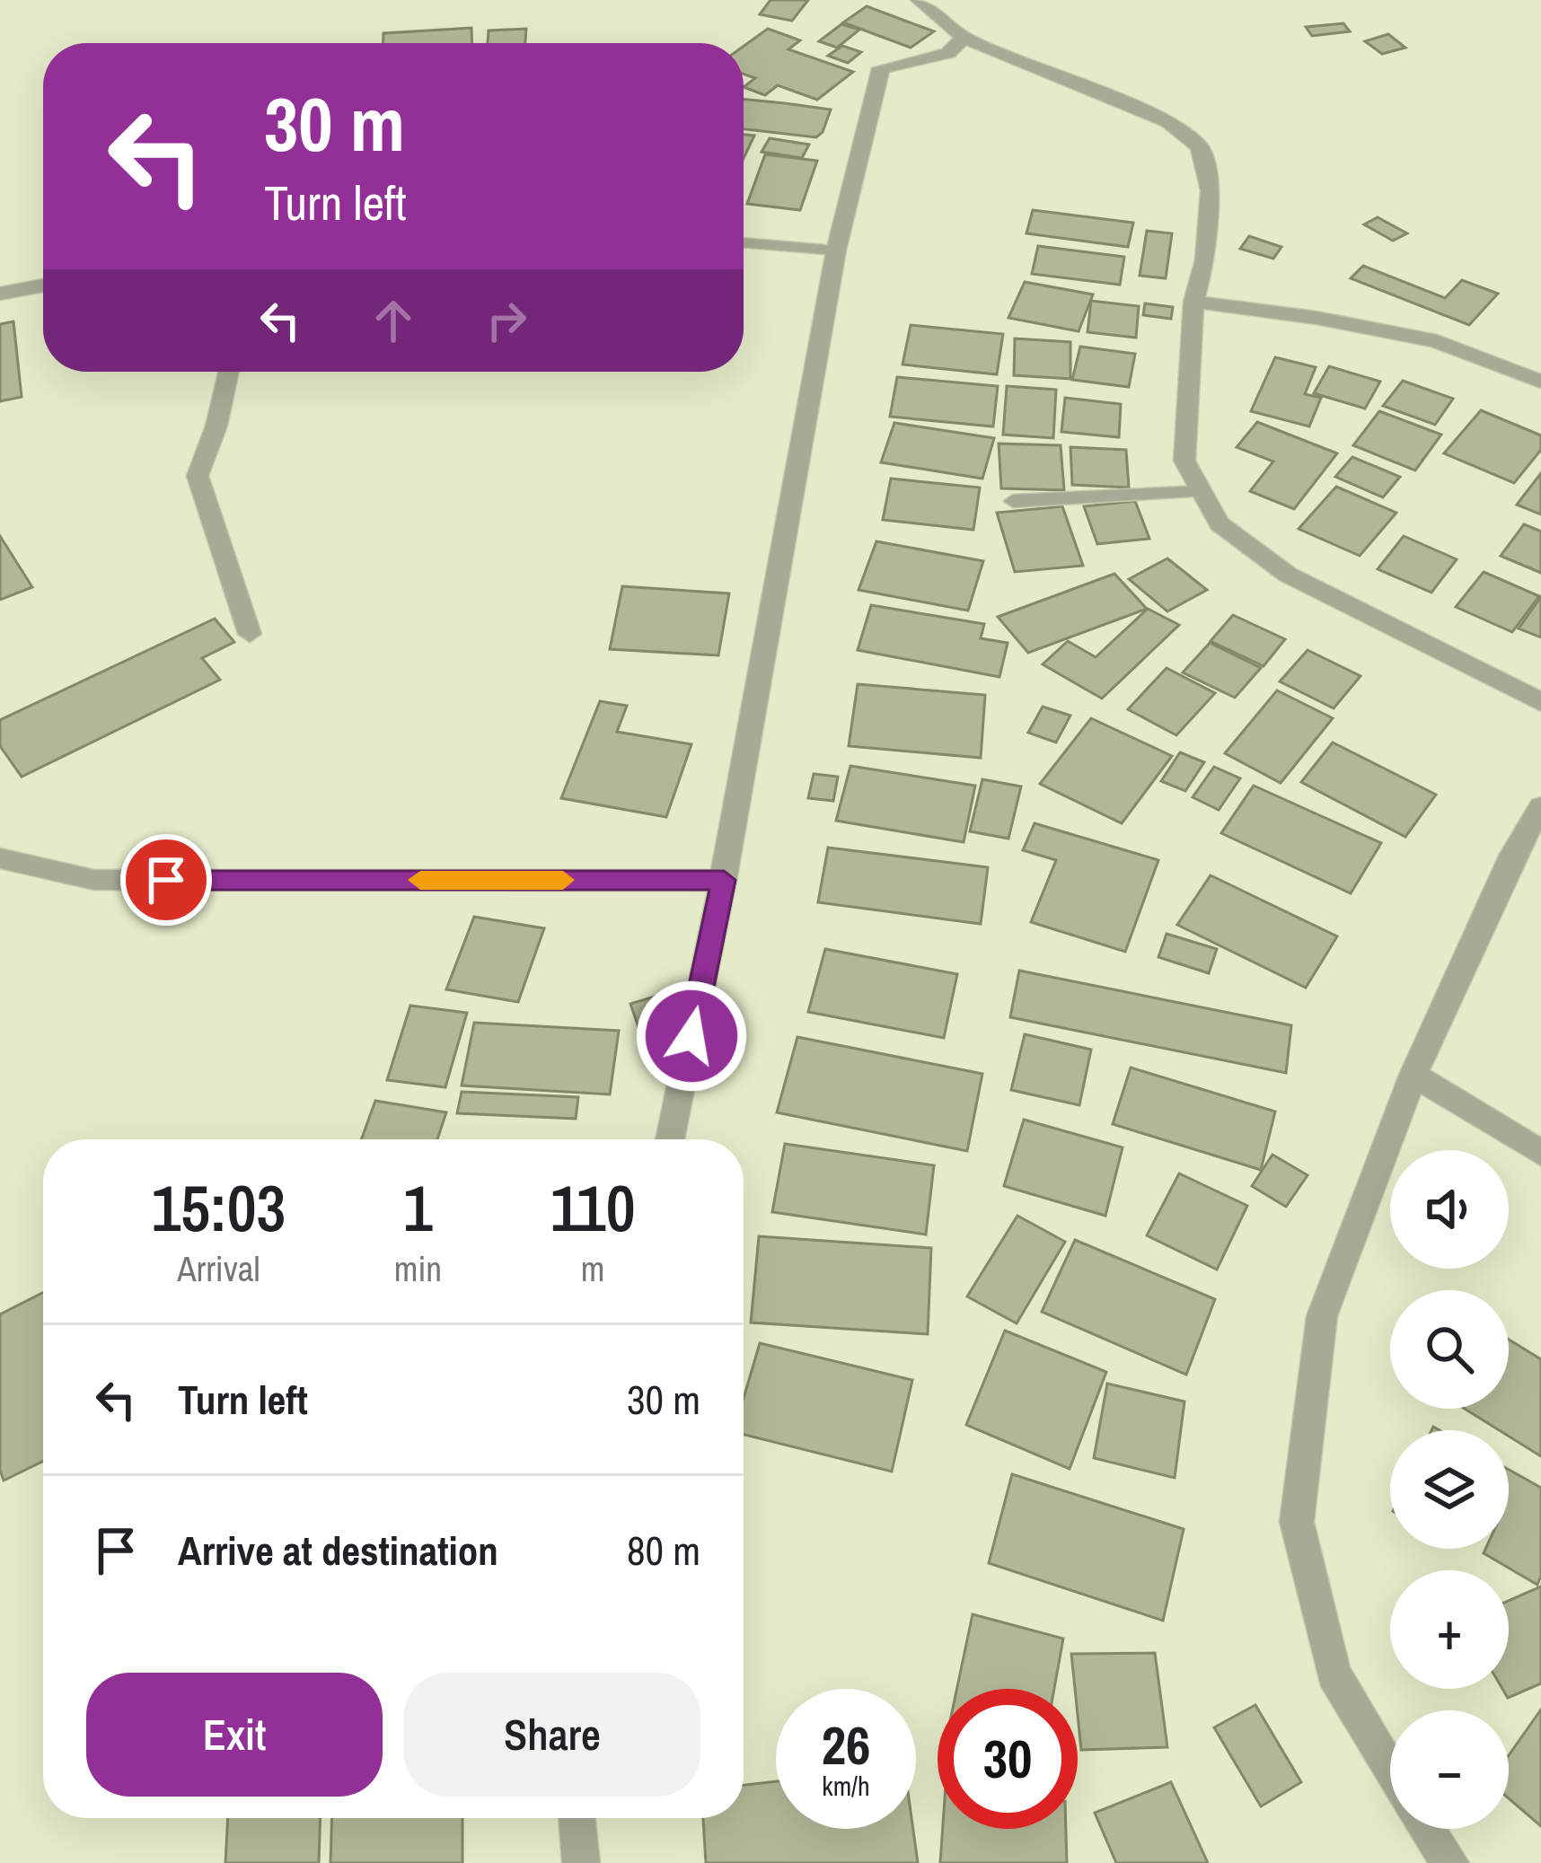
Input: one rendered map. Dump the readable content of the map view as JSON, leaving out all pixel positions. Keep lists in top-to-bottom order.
{
  "page": {
    "turn": ["30 m", "Turn left"],
    "eta": [
      "15:03",
      "Arrival",
      "1",
      "min",
      "110",
      "m"
    ],
    "map_buttons": ["+", "−"],
    "list": [
      {
        "name": "Turn left",
        "value": "30 m"
      },
      {
        "name": "Arrive at destination",
        "value": "80 m"
      }
    ],
    "buttons": ["Exit", "Share"],
    "speed": "26 km/h",
    "limit": "30"
  }
}
